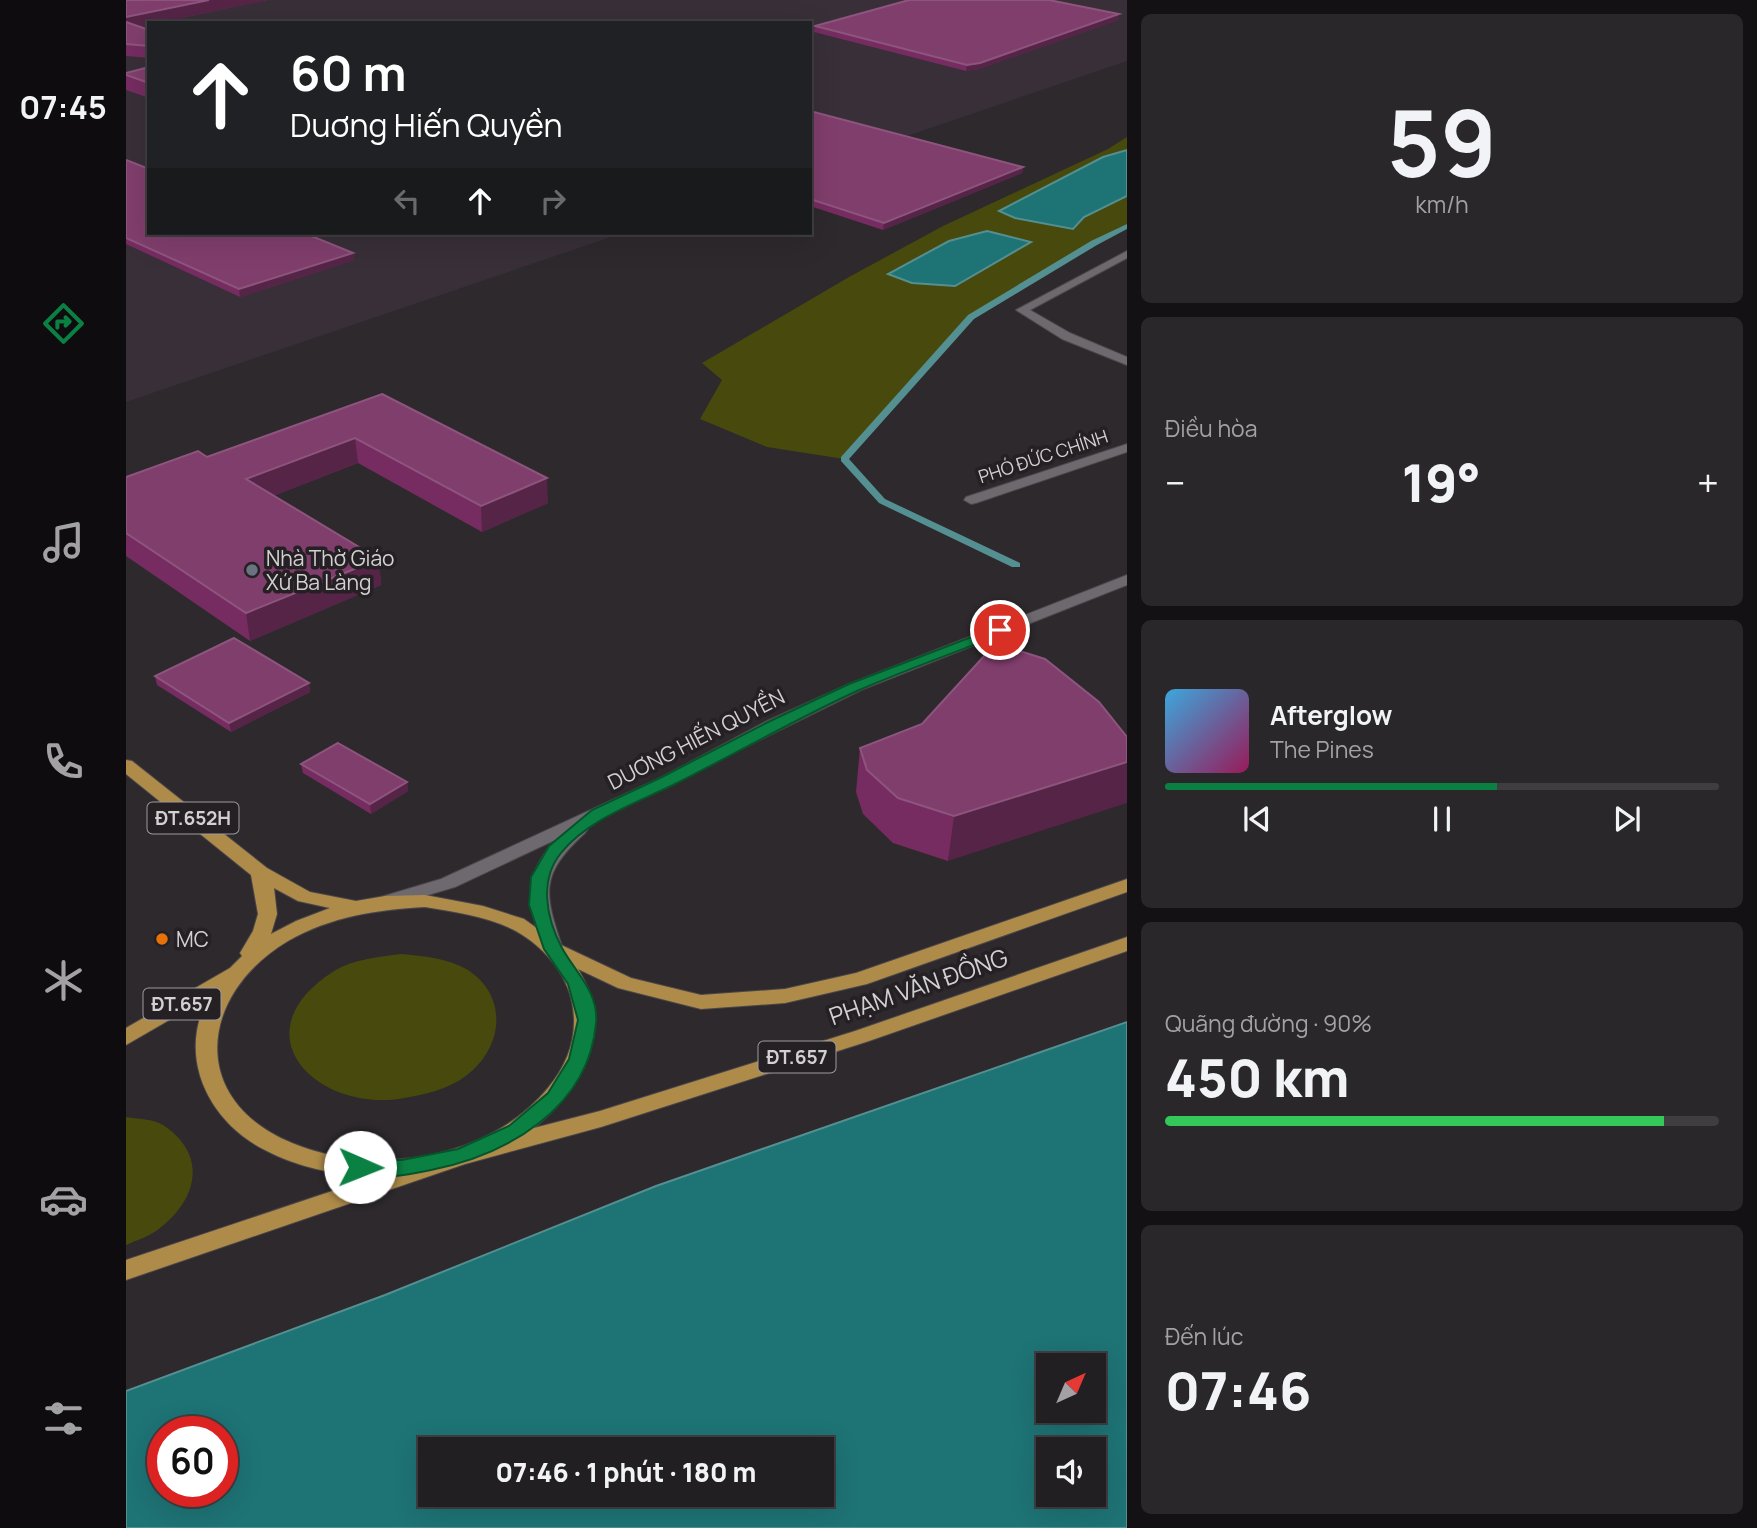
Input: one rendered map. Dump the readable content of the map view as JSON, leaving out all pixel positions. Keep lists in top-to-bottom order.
{
  "streets": {
    "main road": ["ĐT.652H", "PHẠM VĂN ĐỒNG", "ĐT.657"],
    "street": ["PHÓ ĐỨC CHÍNH", "DUƠNG HIẾN QUYỀN"]
  },
  "crossings": [
    ["DUƠNG HIẾN QUYỀN", "ĐT.652H"],
    ["DUƠNG HIẾN QUYỀN", "PHẠM VĂN ĐỒNG"],
    ["DUƠNG HIẾN QUYỀN", "ĐT.657"],
    ["ĐT.652H", "ĐT.657"],
    ["PHẠM VĂN ĐỒNG", "ĐT.657"]
  ],
  "places": ["Nhà Thờ Giáo Xứ Ba Làng", "MC"],
  "north": "top right",
  "page": {
    "tabs": "07:45",
    "tile": [
      ["59", "km/h"],
      "Điều hòa",
      ["Quãng đường · 90%", "450 km"],
      ["Đến lúc", "07:46"]
    ],
    "turn": ["60 m", "Duơng Hiến Quyền"],
    "heat": ["−", "19°", "+"],
    "song": ["Afterglow", "The Pines"],
    "limit": "60",
    "trip": "07:46 · 1 phút · 180 m"
  }
}
